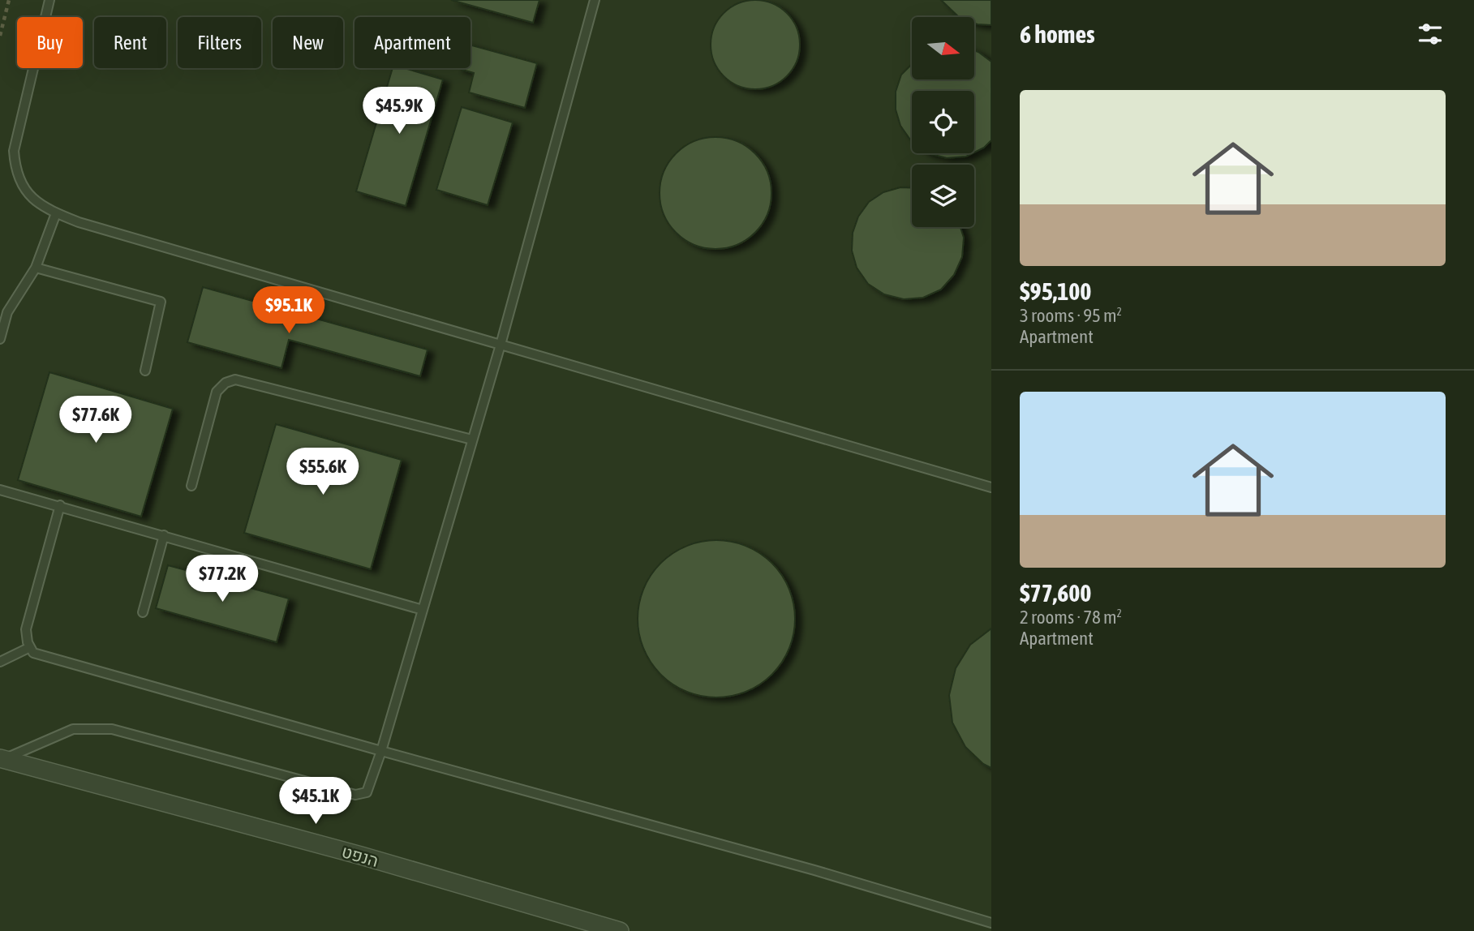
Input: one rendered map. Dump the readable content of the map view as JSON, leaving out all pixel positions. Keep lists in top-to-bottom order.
{
  "streets": {
    "street": ["הנפט"]
  },
  "north": "right",
  "page": {
    "heading": "6 homes",
    "chip": [
      "Buy",
      "Rent",
      "Filters",
      "New",
      "Apartment"
    ],
    "list": [
      {
        "name": "$95,100",
        "note": "3 rooms · 95 m² · Apartment"
      },
      {
        "name": "$77,600",
        "note": "2 rooms · 78 m² · Apartment"
      }
    ],
    "price": [
      "$45.9K",
      "$95.1K",
      "$77.6K",
      "$55.6K",
      "$77.2K",
      "$45.1K"
    ]
  }
}
